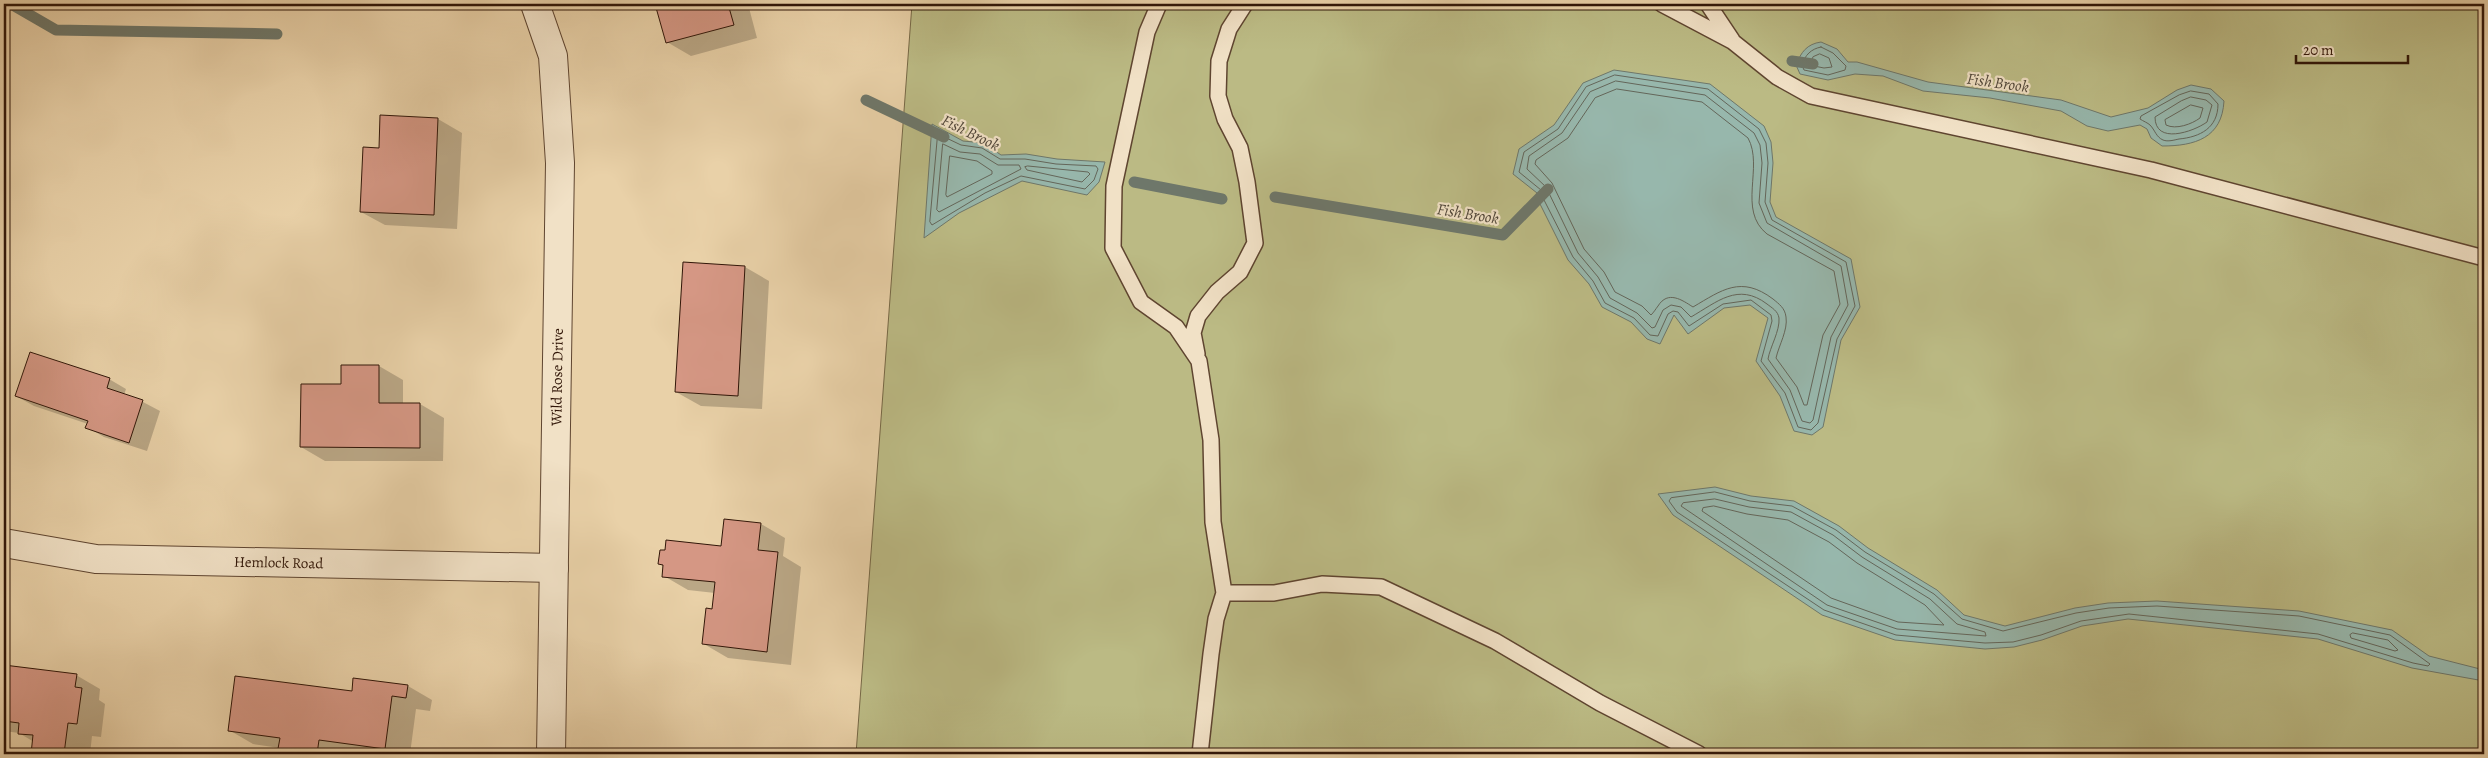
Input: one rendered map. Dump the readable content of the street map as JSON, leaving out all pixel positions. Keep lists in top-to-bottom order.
{
  "streets": {
    "street": ["Wild Rose Drive", "Hemlock Road"]
  },
  "crossings": [
    ["Wild Rose Drive", "Hemlock Road"]
  ],
  "water": ["Fish Brook"],
  "scale_bar": "20 m"
}
